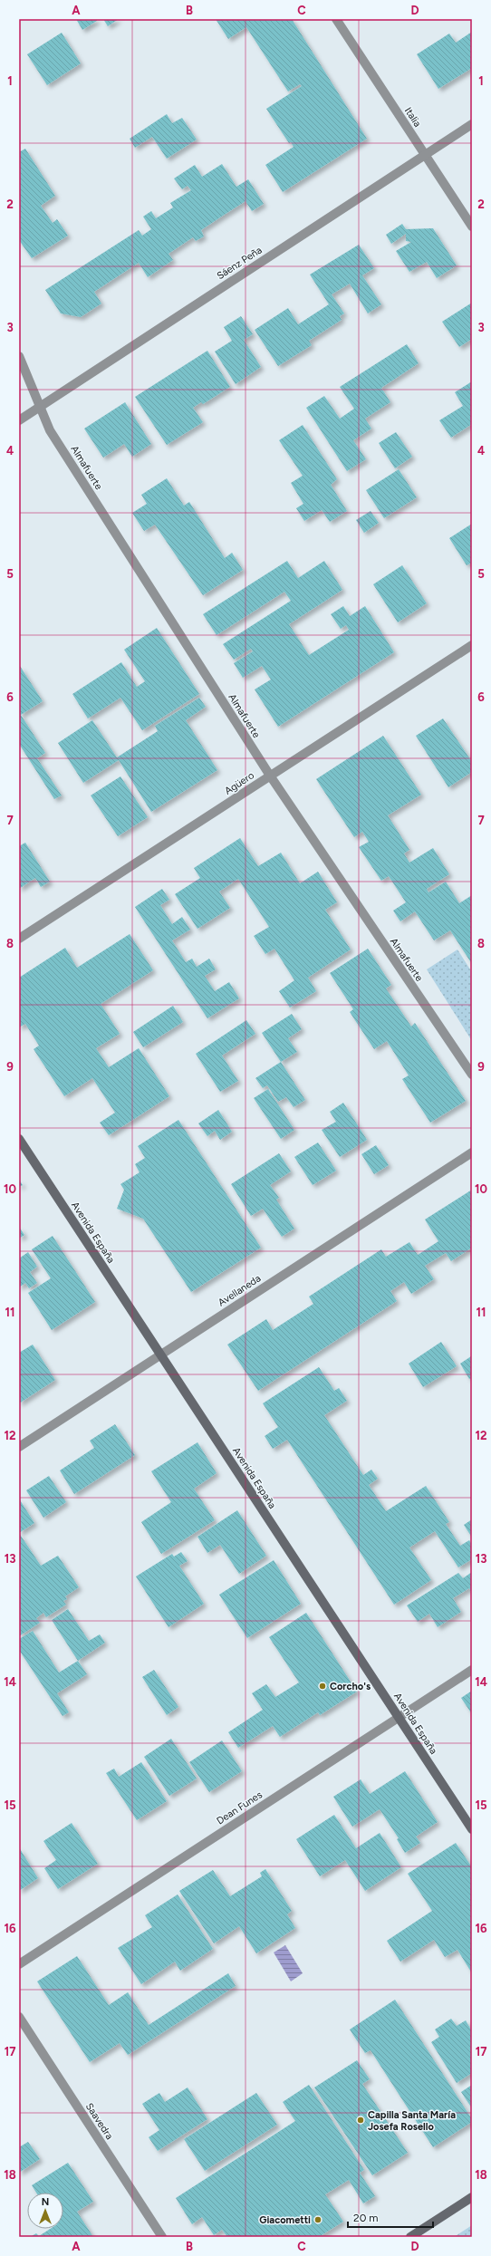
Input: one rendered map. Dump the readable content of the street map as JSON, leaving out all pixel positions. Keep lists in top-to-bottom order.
{
  "streets": {
    "main road": ["Avenida España"],
    "street": [
      "Italia",
      "Sáenz Peña",
      "Almafuerte",
      "Agüero",
      "Avellaneda",
      "Dean Funes",
      "Saavedra"
    ]
  },
  "crossings": [
    ["Italia", "Sáenz Peña"],
    ["Sáenz Peña", "Almafuerte"],
    ["Almafuerte", "Agüero"],
    ["Avenida España", "Avellaneda"],
    ["Avenida España", "Dean Funes"]
  ],
  "places": ["Corcho's", "Capilla Santa María Josefa Rosello", "Giacometti"],
  "scale_bar": "20 m",
  "north": "top",
  "grid": {
    "columns": [
      "A",
      "B",
      "C",
      "D"
    ],
    "rows": [
      "1",
      "2",
      "3",
      "4",
      "5",
      "6",
      "7",
      "8",
      "9",
      "10",
      "11",
      "12",
      "13",
      "14",
      "15",
      "16",
      "17",
      "18"
    ]
  }
}
